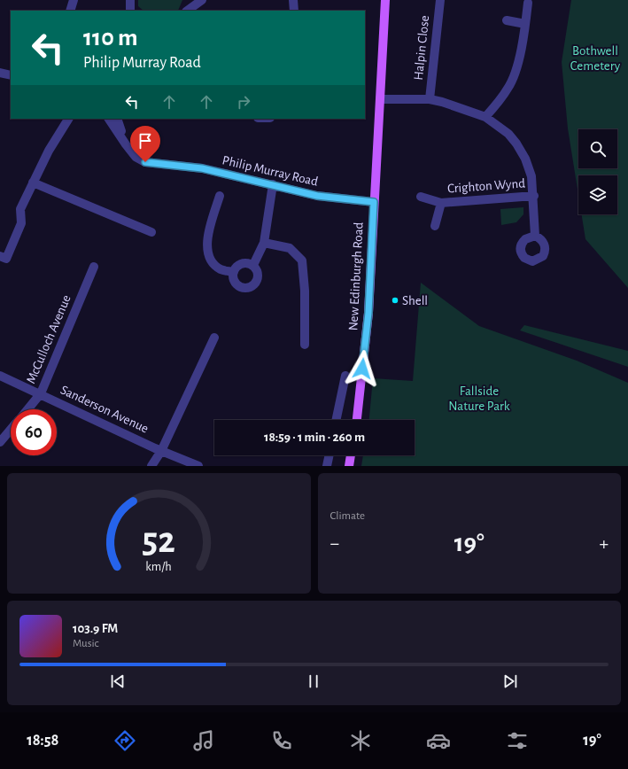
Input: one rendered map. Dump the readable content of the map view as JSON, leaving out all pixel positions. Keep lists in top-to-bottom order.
{
  "streets": {
    "main road": ["New Edinburgh Road"],
    "street": [
      "Halpin Close",
      "Philip Murray Road",
      "Crighton Wynd",
      "McCulloch Avenue",
      "Sanderson Avenue"
    ]
  },
  "crossings": [
    ["Philip Murray Road", "New Edinburgh Road"],
    ["McCulloch Avenue", "Sanderson Avenue"]
  ],
  "parks": ["Bothwell Cemetery", "Fallside Nature Park"],
  "places": ["Shell"],
  "page": {
    "turn": ["110 m", "Philip Murray Road"],
    "limit": "60",
    "trip": "18:59 · 1 min · 260 m",
    "tile": "Climate",
    "heat": ["−", "19°", "+"],
    "song": ["103.9 FM", "Music"],
    "tabs": ["18:58", "19°"],
    "gauge": ["52", "km/h"]
  }
}
